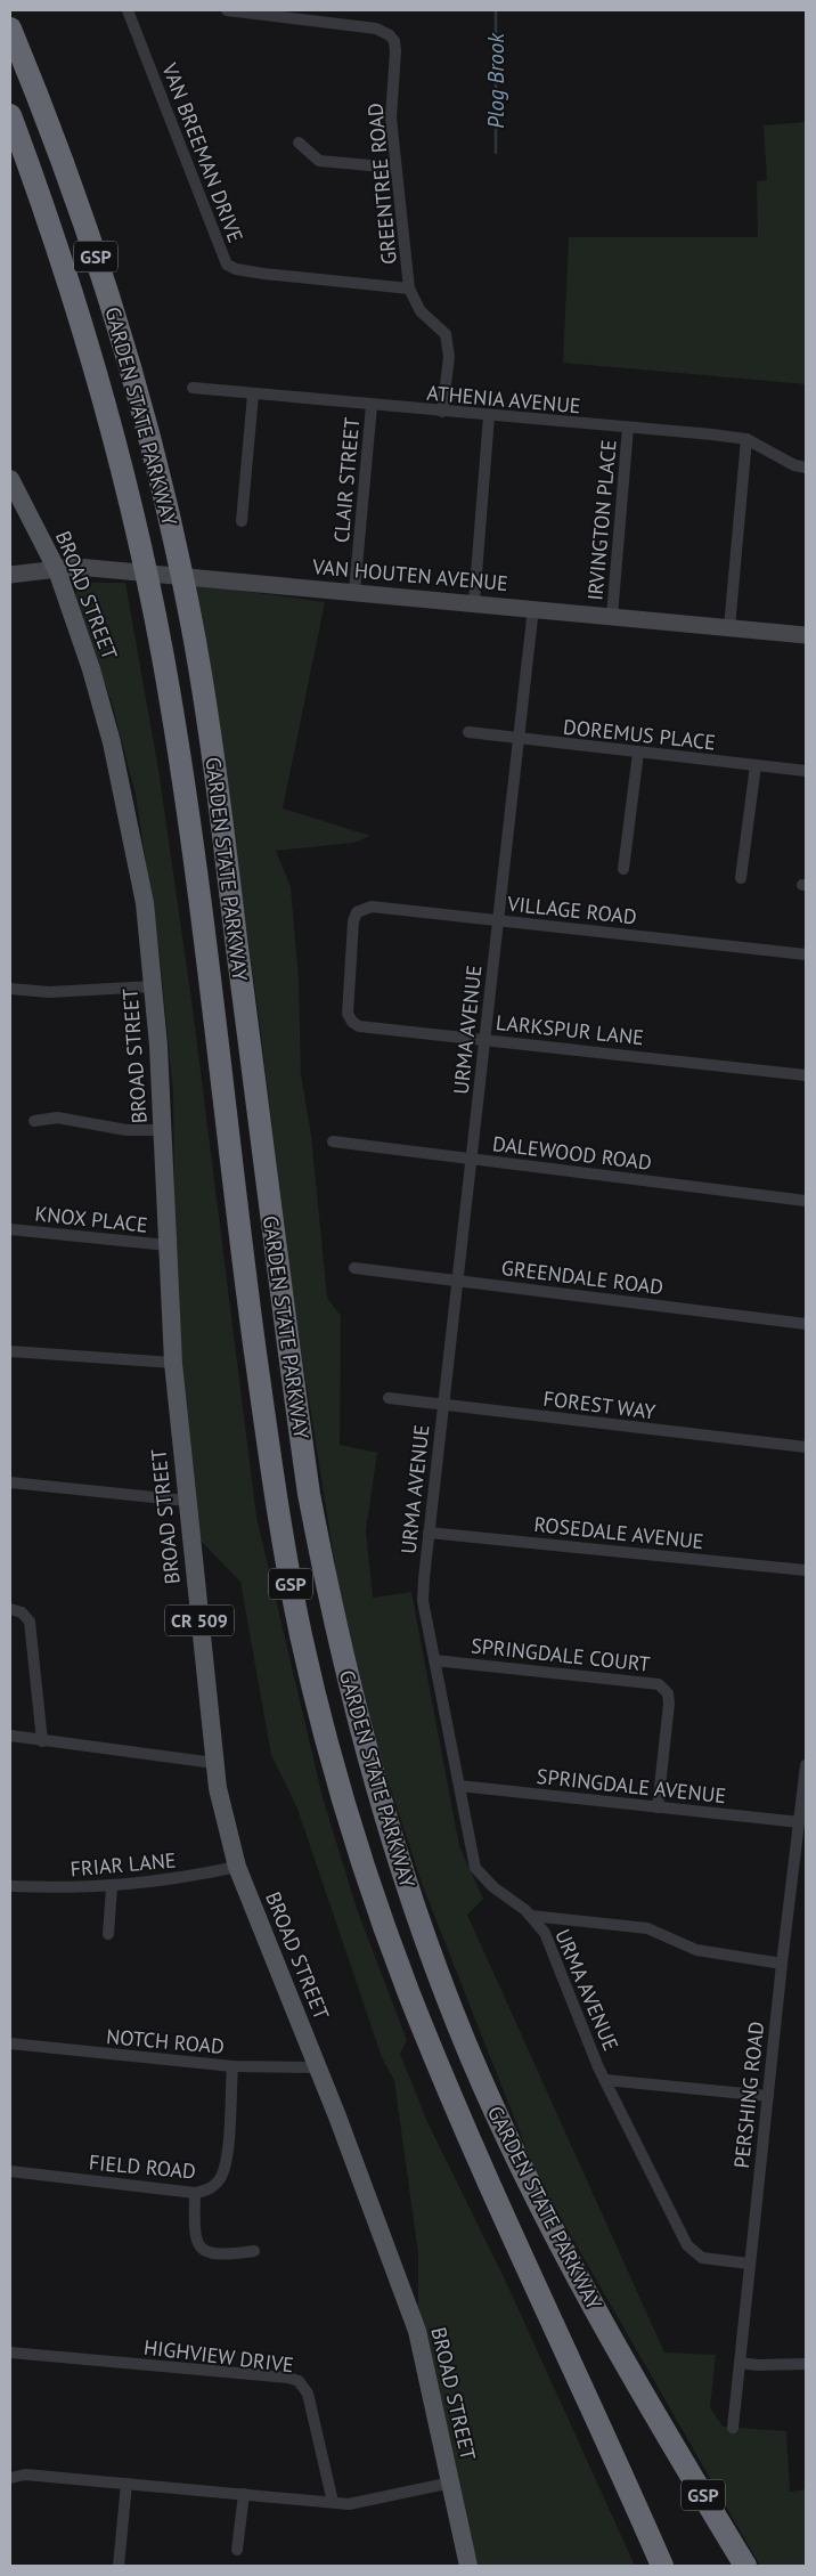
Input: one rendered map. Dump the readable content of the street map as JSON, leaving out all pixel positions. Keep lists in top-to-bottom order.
{
  "streets": {
    "highway": ["GSP", "GARDEN STATE PARKWAY"],
    "main road": ["VAN HOUTEN AVENUE", "BROAD STREET", "CR 509"],
    "street": [
      "VAN BREEMAN DRIVE",
      "GREENTREE ROAD",
      "ATHENIA AVENUE",
      "CLAIR STREET",
      "IRVINGTON PLACE",
      "DOREMUS PLACE",
      "VILLAGE ROAD",
      "URMA AVENUE",
      "LARKSPUR LANE",
      "DALEWOOD ROAD",
      "KNOX PLACE",
      "GREENDALE ROAD",
      "FOREST WAY",
      "ROSEDALE AVENUE",
      "SPRINGDALE COURT",
      "SPRINGDALE AVENUE",
      "FRIAR LANE",
      "NOTCH ROAD",
      "PERSHING ROAD",
      "FIELD ROAD",
      "HIGHVIEW DRIVE"
    ]
  },
  "crossings": [
    ["VAN BREEMAN DRIVE", "GREENTREE ROAD"],
    ["GREENTREE ROAD", "ATHENIA AVENUE"],
    ["ATHENIA AVENUE", "CLAIR STREET"],
    ["ATHENIA AVENUE", "IRVINGTON PLACE"],
    ["CLAIR STREET", "VAN HOUTEN AVENUE"],
    ["IRVINGTON PLACE", "VAN HOUTEN AVENUE"],
    ["VAN HOUTEN AVENUE", "BROAD STREET"],
    ["VAN HOUTEN AVENUE", "URMA AVENUE"],
    ["BROAD STREET", "KNOX PLACE"],
    ["BROAD STREET", "FRIAR LANE"],
    ["BROAD STREET", "NOTCH ROAD"],
    ["DOREMUS PLACE", "URMA AVENUE"],
    ["VILLAGE ROAD", "URMA AVENUE"],
    ["VILLAGE ROAD", "LARKSPUR LANE"],
    ["URMA AVENUE", "LARKSPUR LANE"],
    ["URMA AVENUE", "DALEWOOD ROAD"],
    ["URMA AVENUE", "GREENDALE ROAD"],
    ["URMA AVENUE", "FOREST WAY"],
    ["URMA AVENUE", "ROSEDALE AVENUE"],
    ["URMA AVENUE", "SPRINGDALE COURT"],
    ["URMA AVENUE", "SPRINGDALE AVENUE"],
    ["URMA AVENUE", "PERSHING ROAD"],
    ["SPRINGDALE COURT", "SPRINGDALE AVENUE"],
    ["SPRINGDALE AVENUE", "PERSHING ROAD"],
    ["NOTCH ROAD", "FIELD ROAD"]
  ],
  "water": ["Plog Brook"]
}
